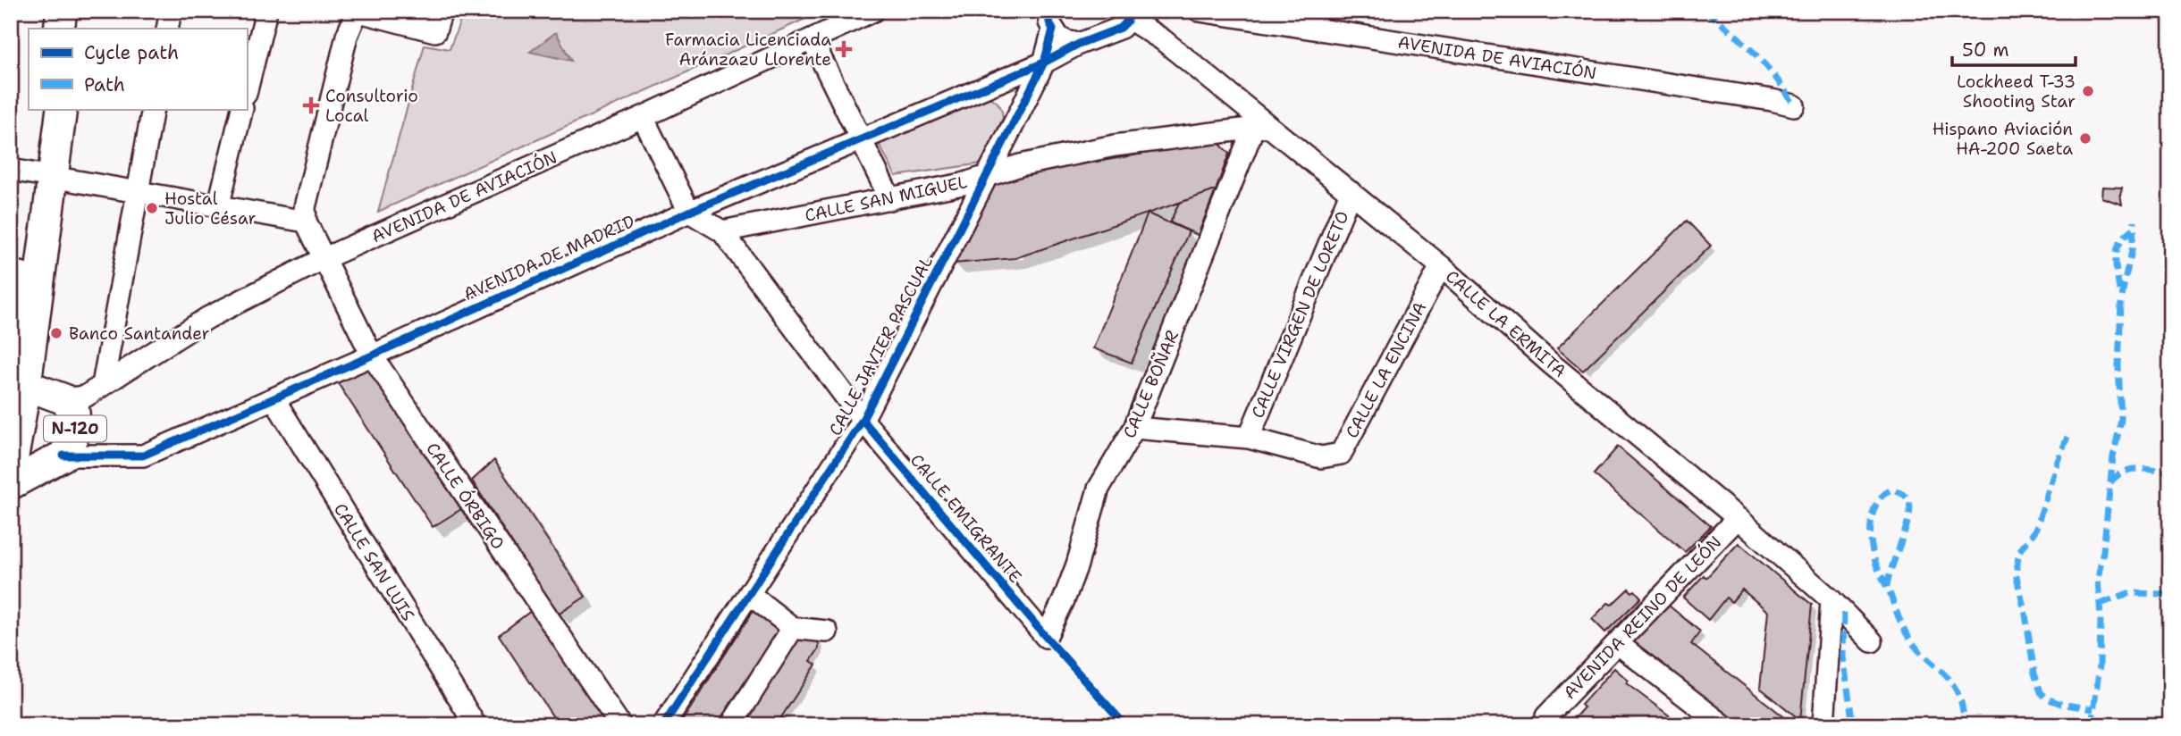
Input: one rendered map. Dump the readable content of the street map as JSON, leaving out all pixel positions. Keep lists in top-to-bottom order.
{
  "streets": {
    "highway": ["N-120"],
    "street": [
      "AVENIDA DE AVIACIÓN",
      "CALLE SAN MIGUEL",
      "AVENIDA DE MADRID",
      "CALLE VIRGEN DE LORETO",
      "CALLE LA ERMITA",
      "CALLE JAVIER PASCUAL",
      "CALLE LA ENCINA",
      "CALLE BOÑAR",
      "CALLE ÓRBIGO",
      "CALLE EMIGRANTE",
      "CALLE SAN LUIS",
      "AVENIDA REINO DE LEÓN"
    ]
  },
  "crossings": [
    ["AVENIDA DE AVIACIÓN", "N-120"],
    ["AVENIDA DE AVIACIÓN", "CALLE ÓRBIGO"],
    ["CALLE SAN MIGUEL", "CALLE LA ERMITA"],
    ["CALLE SAN MIGUEL", "CALLE JAVIER PASCUAL"],
    ["CALLE SAN MIGUEL", "CALLE BOÑAR"],
    ["CALLE SAN MIGUEL", "CALLE EMIGRANTE"],
    ["AVENIDA DE MADRID", "CALLE JAVIER PASCUAL"],
    ["AVENIDA DE MADRID", "N-120"],
    ["AVENIDA DE MADRID", "CALLE ÓRBIGO"],
    ["AVENIDA DE MADRID", "CALLE EMIGRANTE"],
    ["AVENIDA DE MADRID", "CALLE SAN LUIS"],
    ["CALLE VIRGEN DE LORETO", "CALLE LA ERMITA"],
    ["CALLE VIRGEN DE LORETO", "CALLE LA ENCINA"],
    ["CALLE LA ERMITA", "CALLE LA ENCINA"],
    ["CALLE LA ERMITA", "CALLE BOÑAR"],
    ["CALLE LA ERMITA", "AVENIDA REINO DE LEÓN"],
    ["CALLE JAVIER PASCUAL", "CALLE EMIGRANTE"],
    ["CALLE LA ENCINA", "CALLE BOÑAR"],
    ["CALLE BOÑAR", "CALLE EMIGRANTE"]
  ],
  "places": {
    "health": ["Farmacia Licenciada Aránzazu Llorente", "Consultorio Local"],
    "other": [
      "Lockheed T-33 Shooting Star",
      "Hispano Aviación HA-200 Saeta",
      "Hostal Julio César",
      "Banco Santander"
    ]
  },
  "legend": ["Cycle path", "Path"],
  "scale_bar": "50 m"
}
